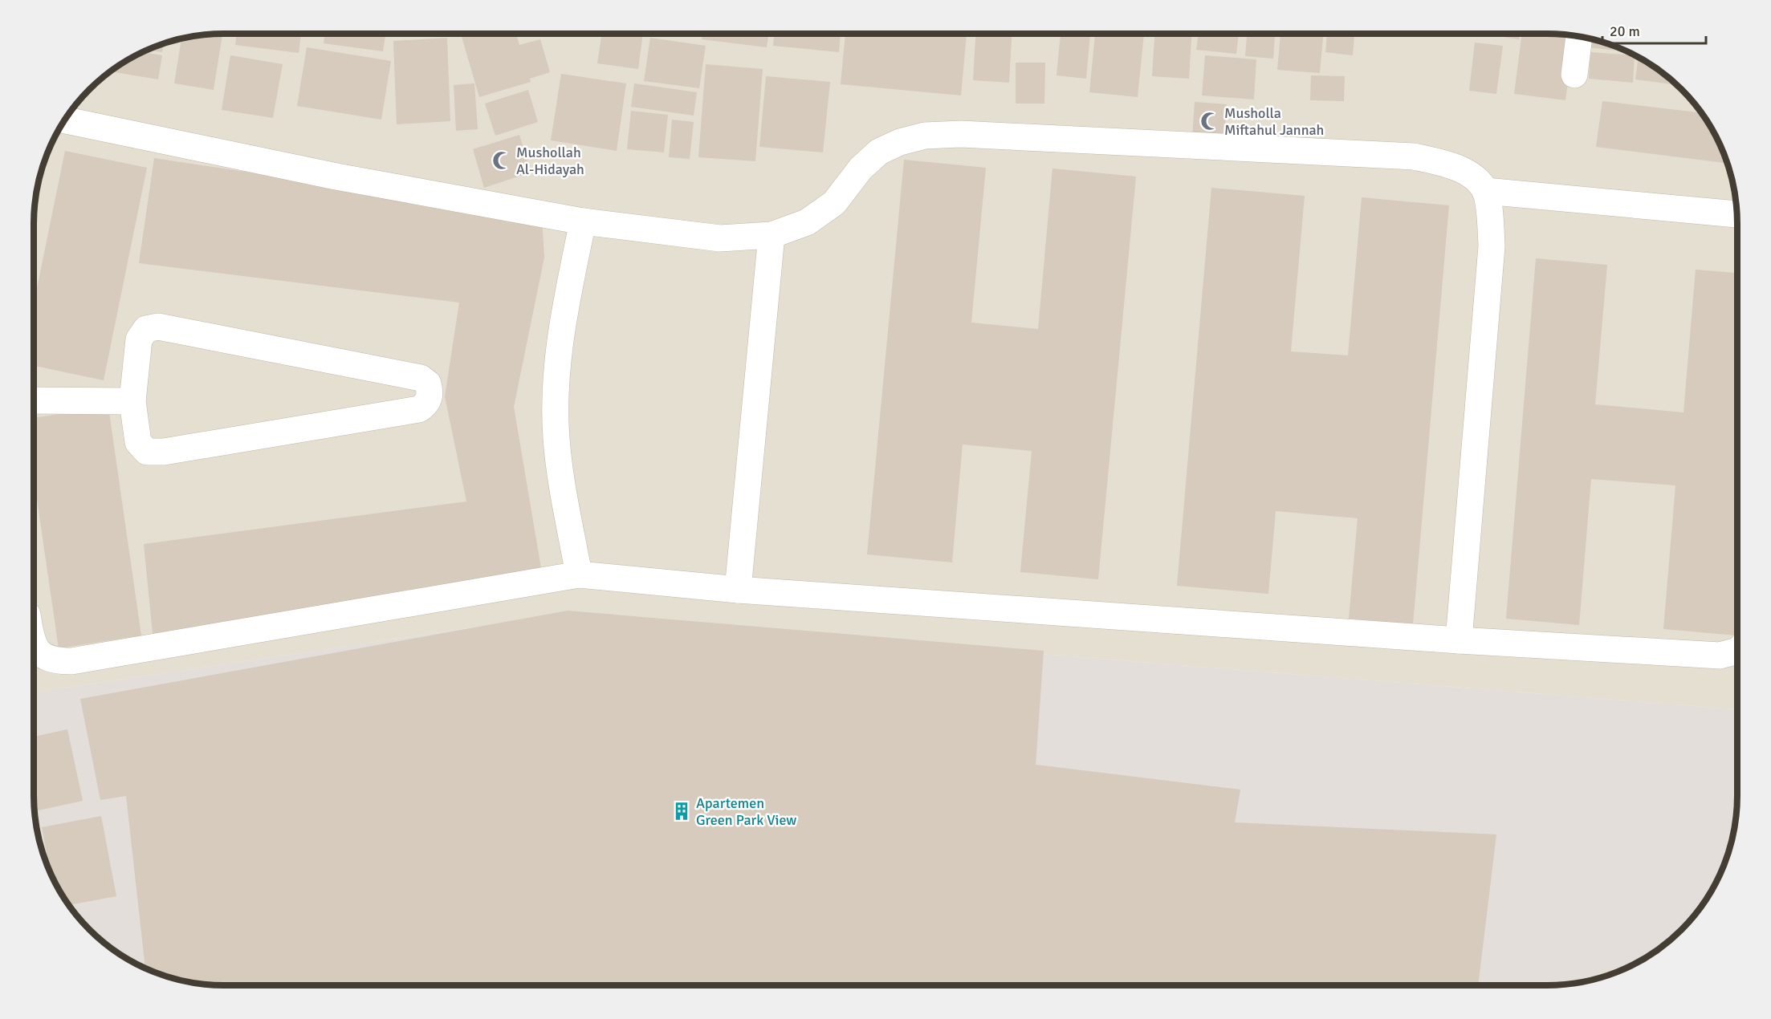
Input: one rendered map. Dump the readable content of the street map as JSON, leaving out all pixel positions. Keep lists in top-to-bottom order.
{
  "places": {
    "mosque": ["Musholla Miftahul Jannah", "Mushollah Al-Hidayah"],
    "building": ["Apartemen Green Park View"]
  },
  "scale_bar": "20 m"
}
